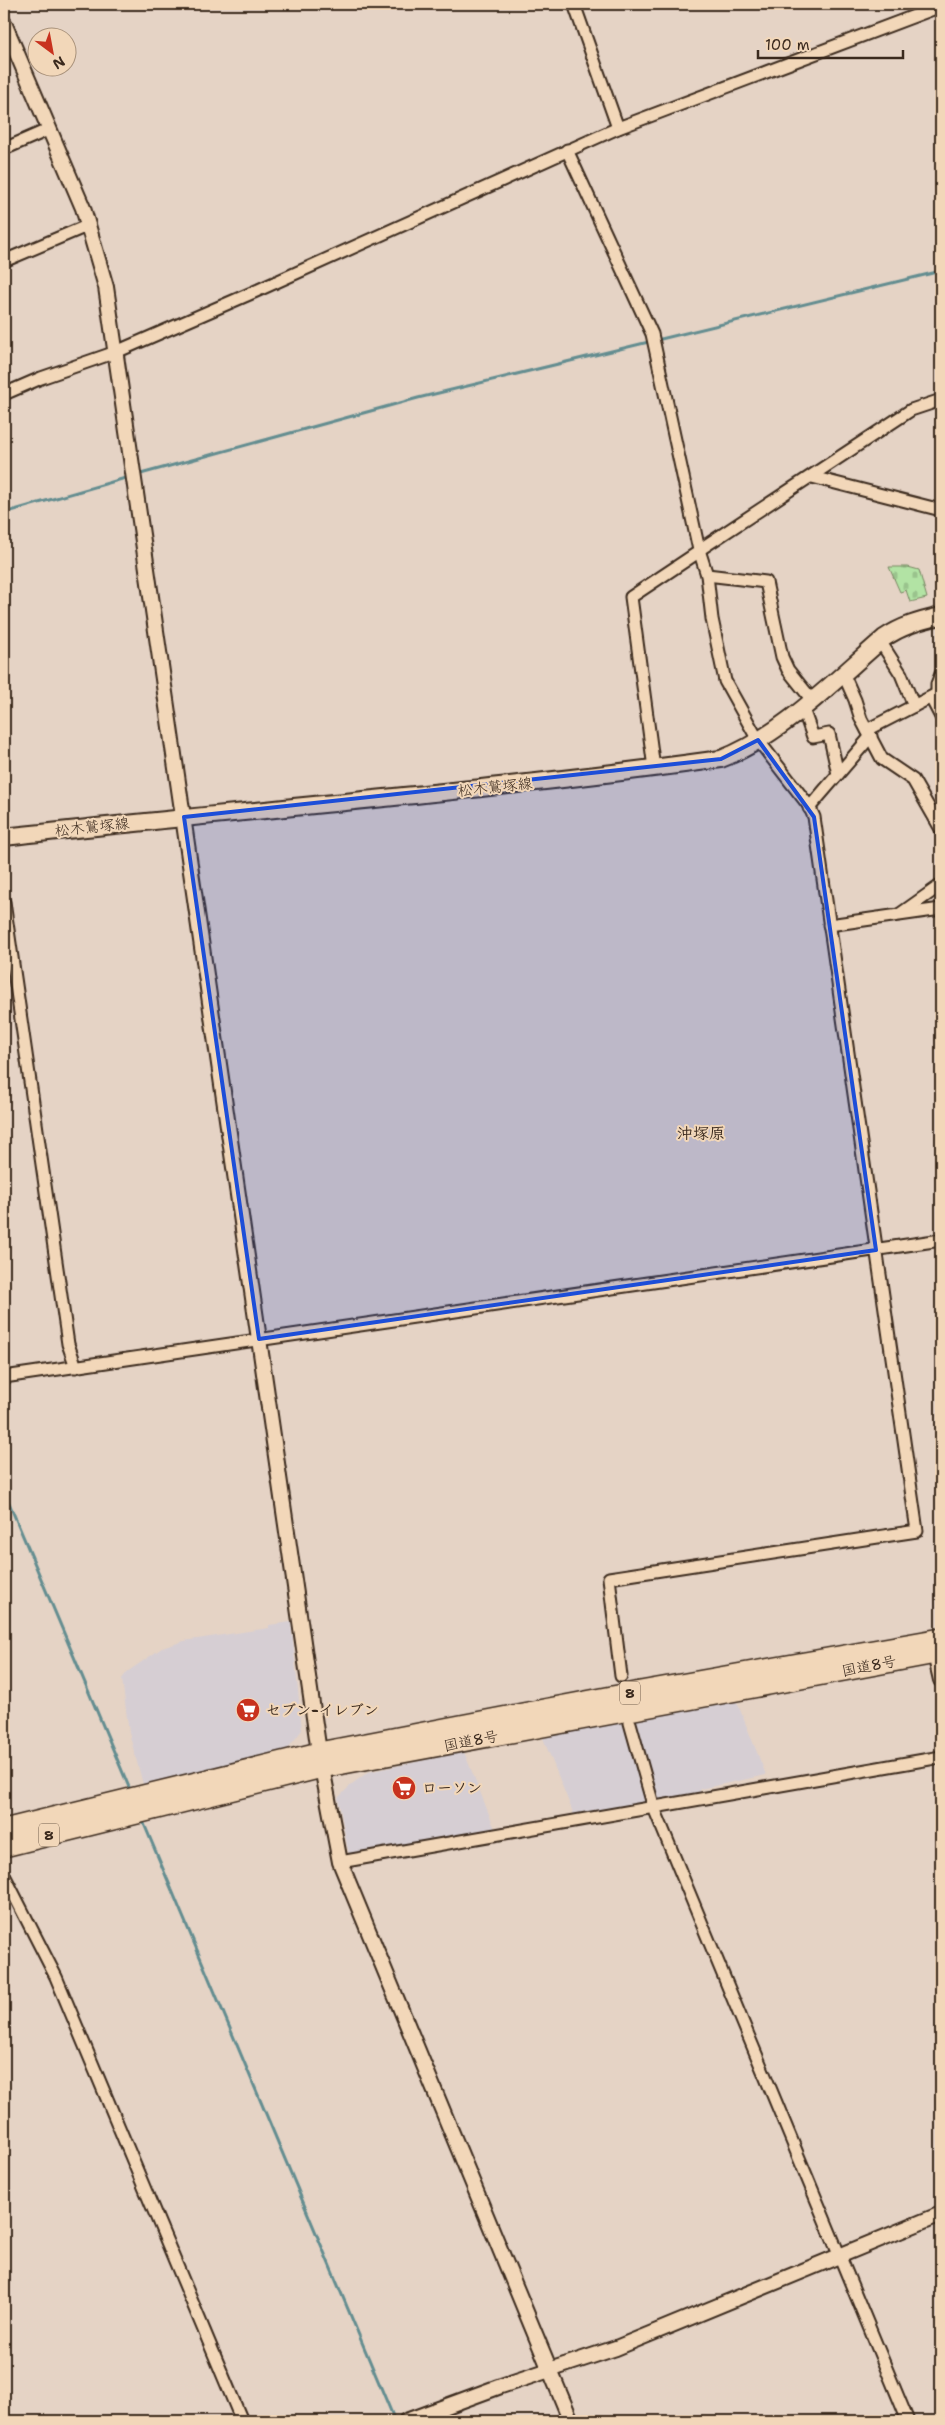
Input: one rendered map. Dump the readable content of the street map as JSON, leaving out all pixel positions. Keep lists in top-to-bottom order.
{
  "streets": {
    "highway": ["国道8号", "8"],
    "main road": ["松木鷲塚線"]
  },
  "districts": ["沖塚原"],
  "places": {
    "supermarket": ["セブン-イレブン", "ローソン"]
  },
  "scale_bar": "100 m",
  "north": "bottom right"
}
